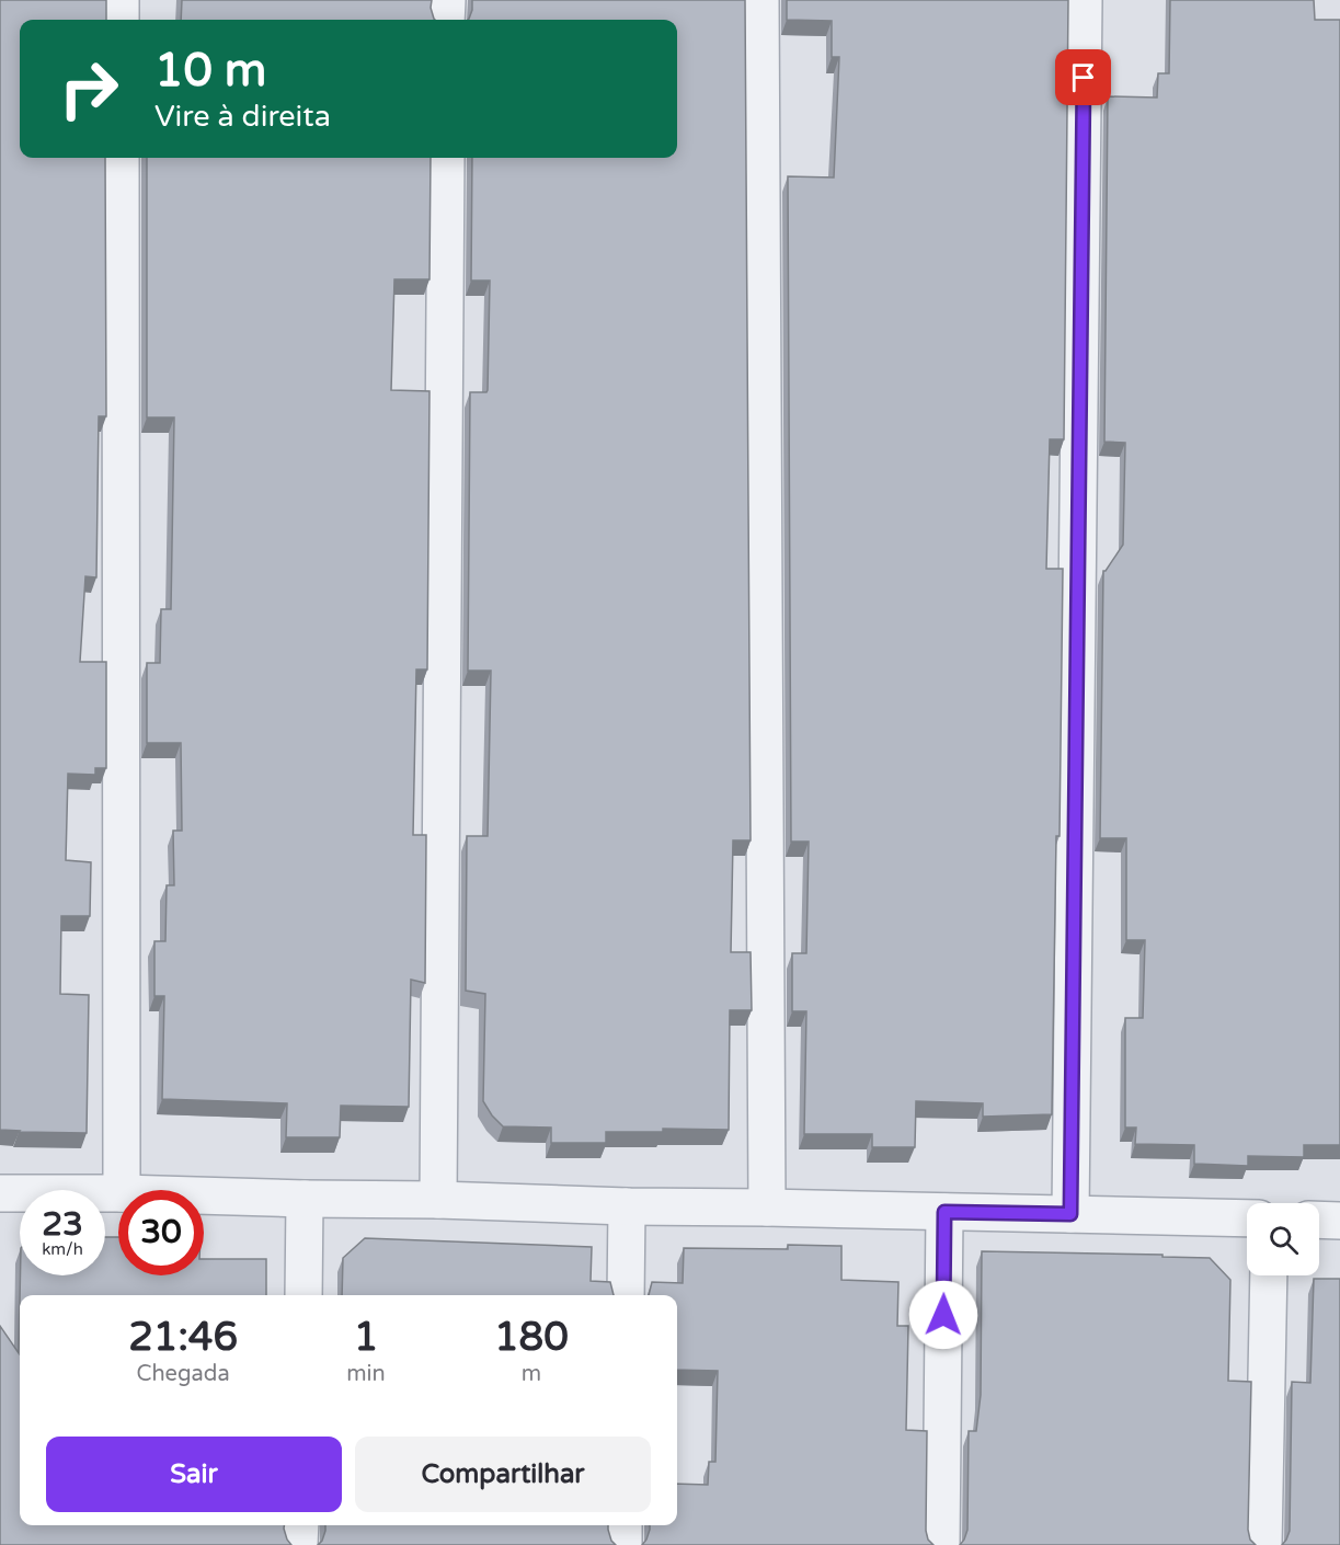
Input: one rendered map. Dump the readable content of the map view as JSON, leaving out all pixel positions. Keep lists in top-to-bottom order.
{
  "page": {
    "turn": ["10 m", "Vire à direita"],
    "speed": "23 km/h",
    "limit": "30",
    "eta": [
      "21:46",
      "Chegada",
      "1",
      "min",
      "180",
      "m"
    ],
    "buttons": ["Sair", "Compartilhar"]
  }
}
